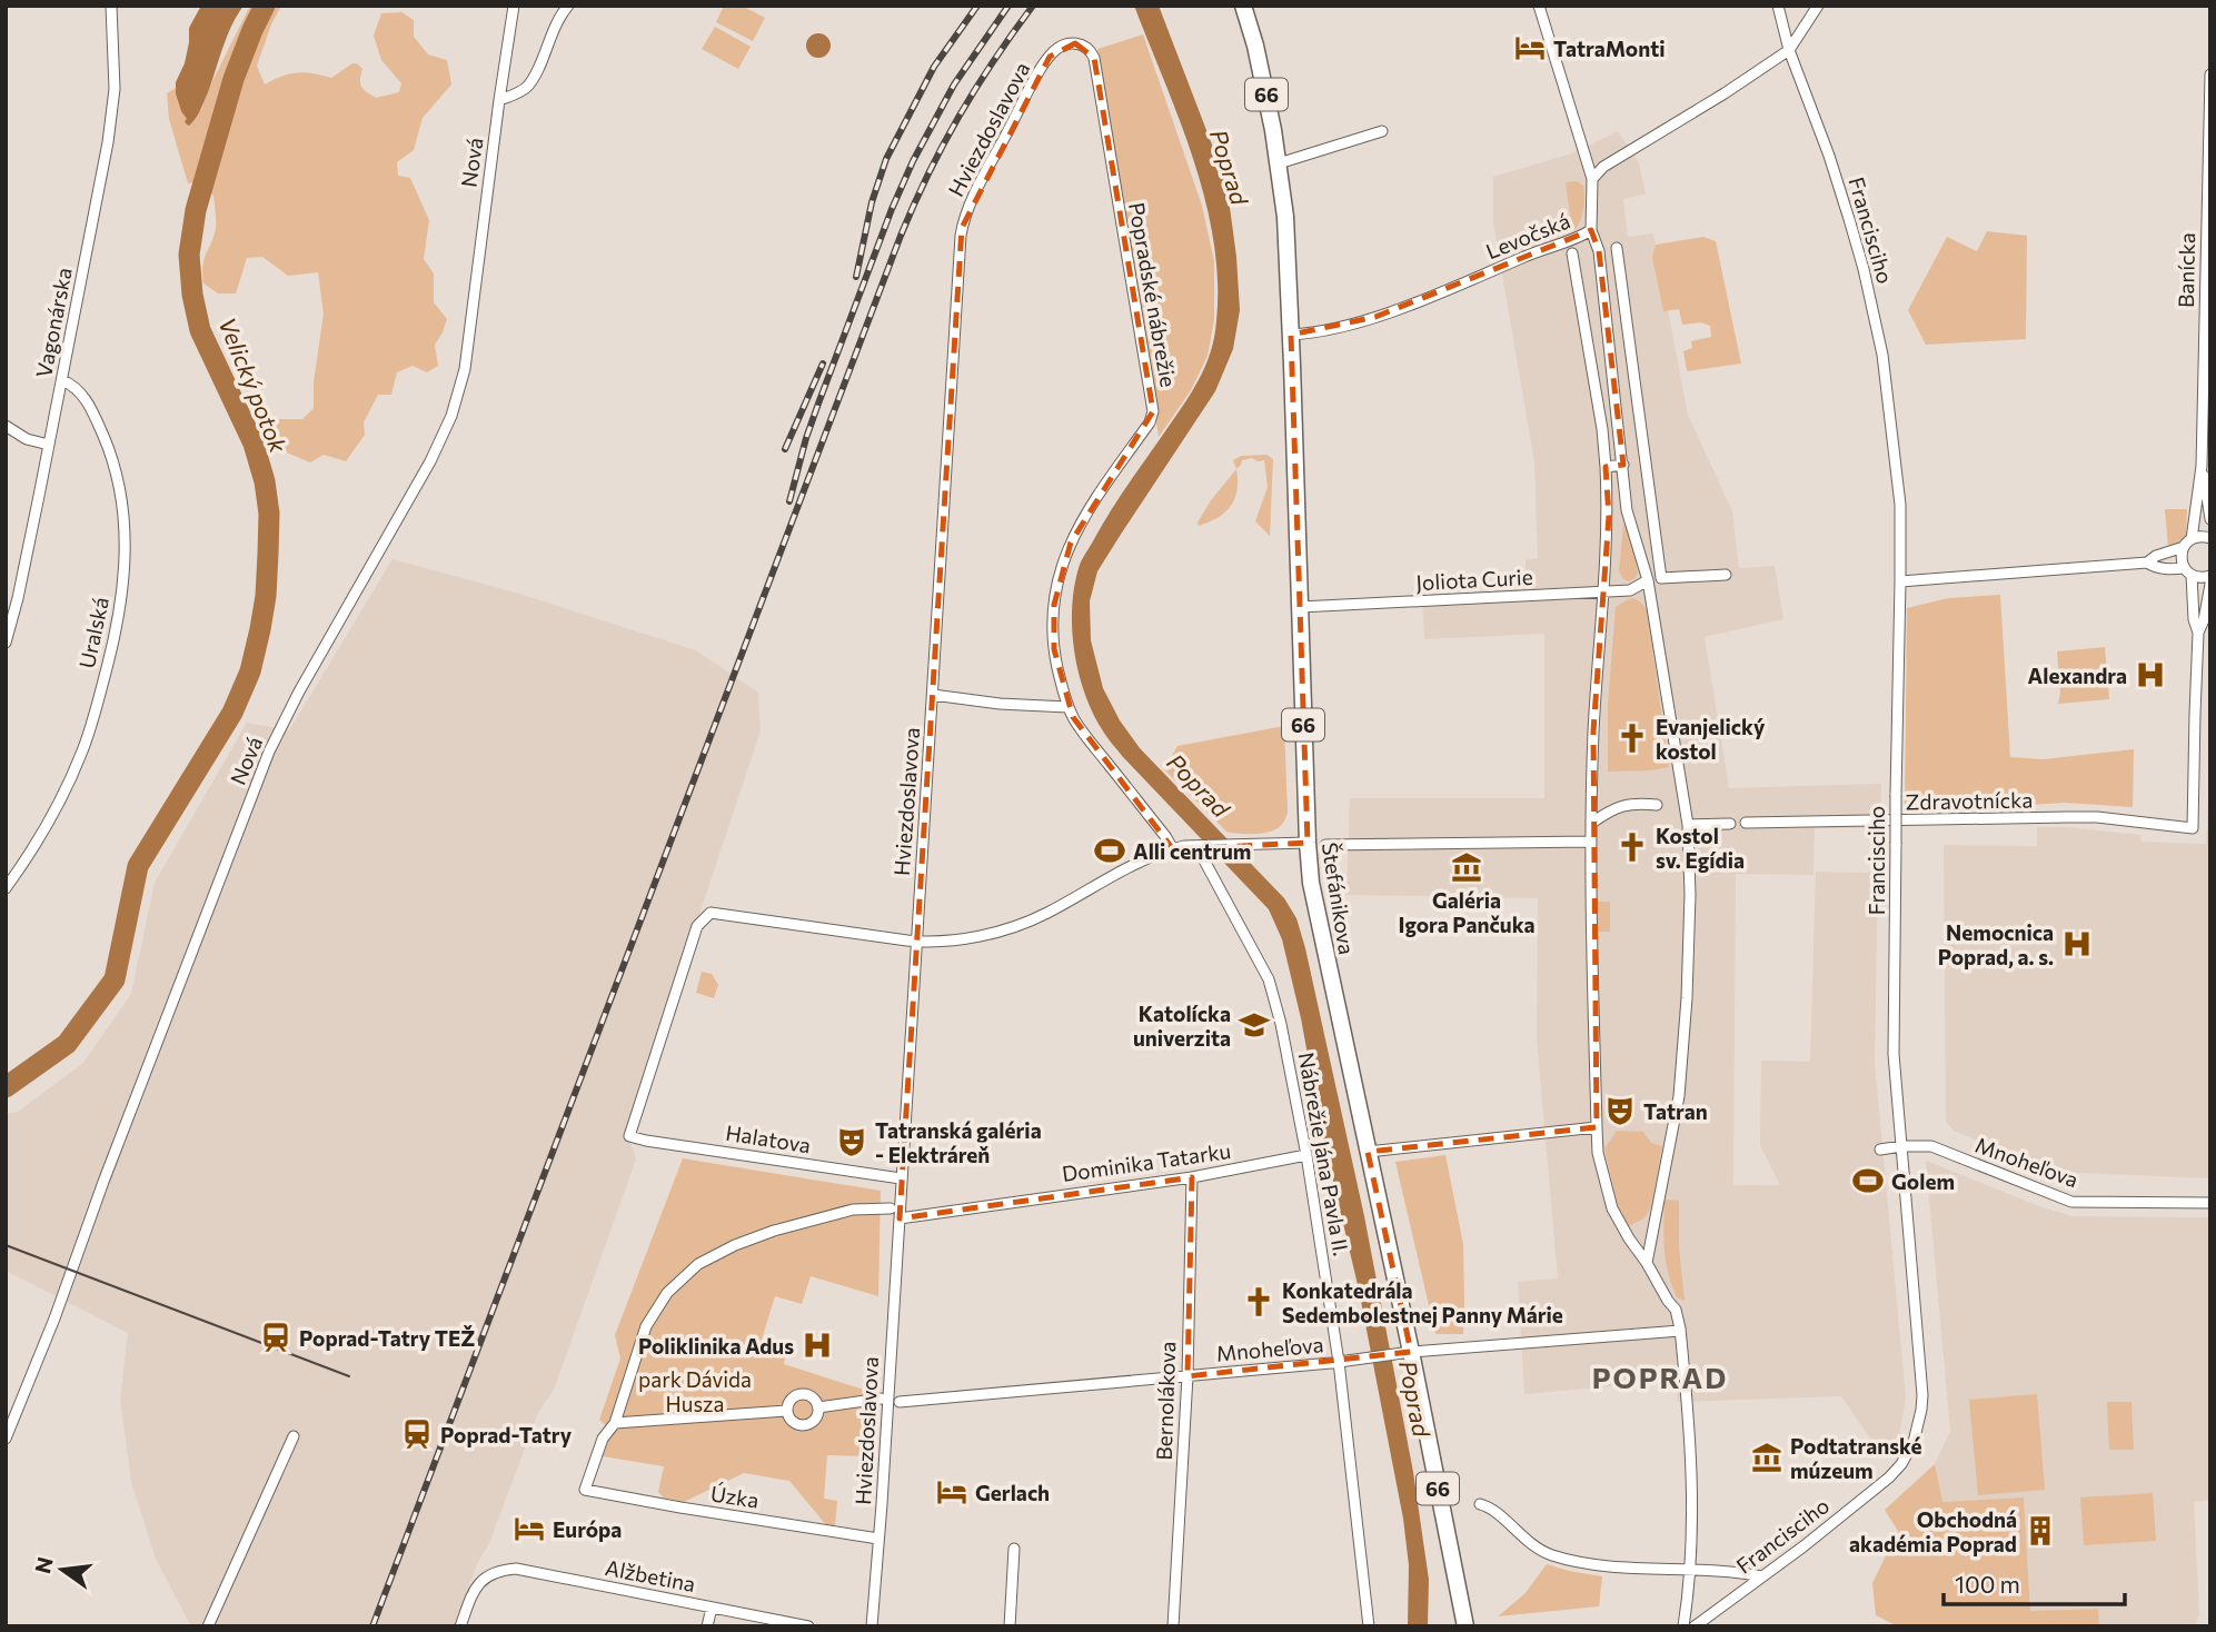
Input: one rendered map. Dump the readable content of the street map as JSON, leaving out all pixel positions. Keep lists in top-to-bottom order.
{
  "streets": {
    "main road": ["66", "Štefánikova"],
    "street": [
      "Hviezdoslavova",
      "Nová",
      "Francisciho",
      "Levočská",
      "Banícka",
      "Popradské nábrežie",
      "Vagonárska",
      "Joliota Curie",
      "Uralská",
      "Zdravotnícka",
      "Halatova",
      "Nábrežie Jána Pavla II.",
      "Dominika Tatarku",
      "Mnoheľova",
      "Bernolákova",
      "Úzka",
      "Alžbetina"
    ]
  },
  "crossings": [
    ["Hviezdoslavova", "Popradské nábrežie"],
    ["Hviezdoslavova", "Halatova"],
    ["Hviezdoslavova", "Dominika Tatarku"],
    ["Hviezdoslavova", "Úzka"],
    ["Francisciho", "Mnoheľova"],
    ["Levočská", "Štefánikova"],
    ["Vagonárska", "Uralská"],
    ["Joliota Curie", "Štefánikova"],
    ["Štefánikova", "Mnoheľova"],
    ["Nábrežie Jána Pavla II.", "Dominika Tatarku"],
    ["Nábrežie Jána Pavla II.", "Mnoheľova"],
    ["Dominika Tatarku", "Bernolákova"],
    ["Mnoheľova", "Bernolákova"]
  ],
  "districts": ["POPRAD"],
  "water": ["Poprad", "Velický potok"],
  "parks": ["park Dávida Husza"],
  "places": {
    "hotel": ["TatraMonti", "Gerlach", "Európa"],
    "hospital": ["Alexandra", "Nemocnica Poprad, a. s.", "Poliklinika Adus"],
    "church": ["Evanjelický kostol", "Kostol sv. Egídia", "Konkatedrála Sedembolestnej Panny Márie"],
    "sports": ["Alli centrum", "Golem"],
    "museum": ["Galéria Igora Pančuka", "Podtatranské múzeum"],
    "school or university": ["Katolícka univerzita"],
    "theatre": ["Tatran", "Tatranská galéria - Elektráreň"],
    "station": ["Poprad-Tatry TEŽ", "Poprad-Tatry"],
    "building": ["Obchodná akadémia Poprad"]
  },
  "scale_bar": "100 m",
  "north": "left"
}
